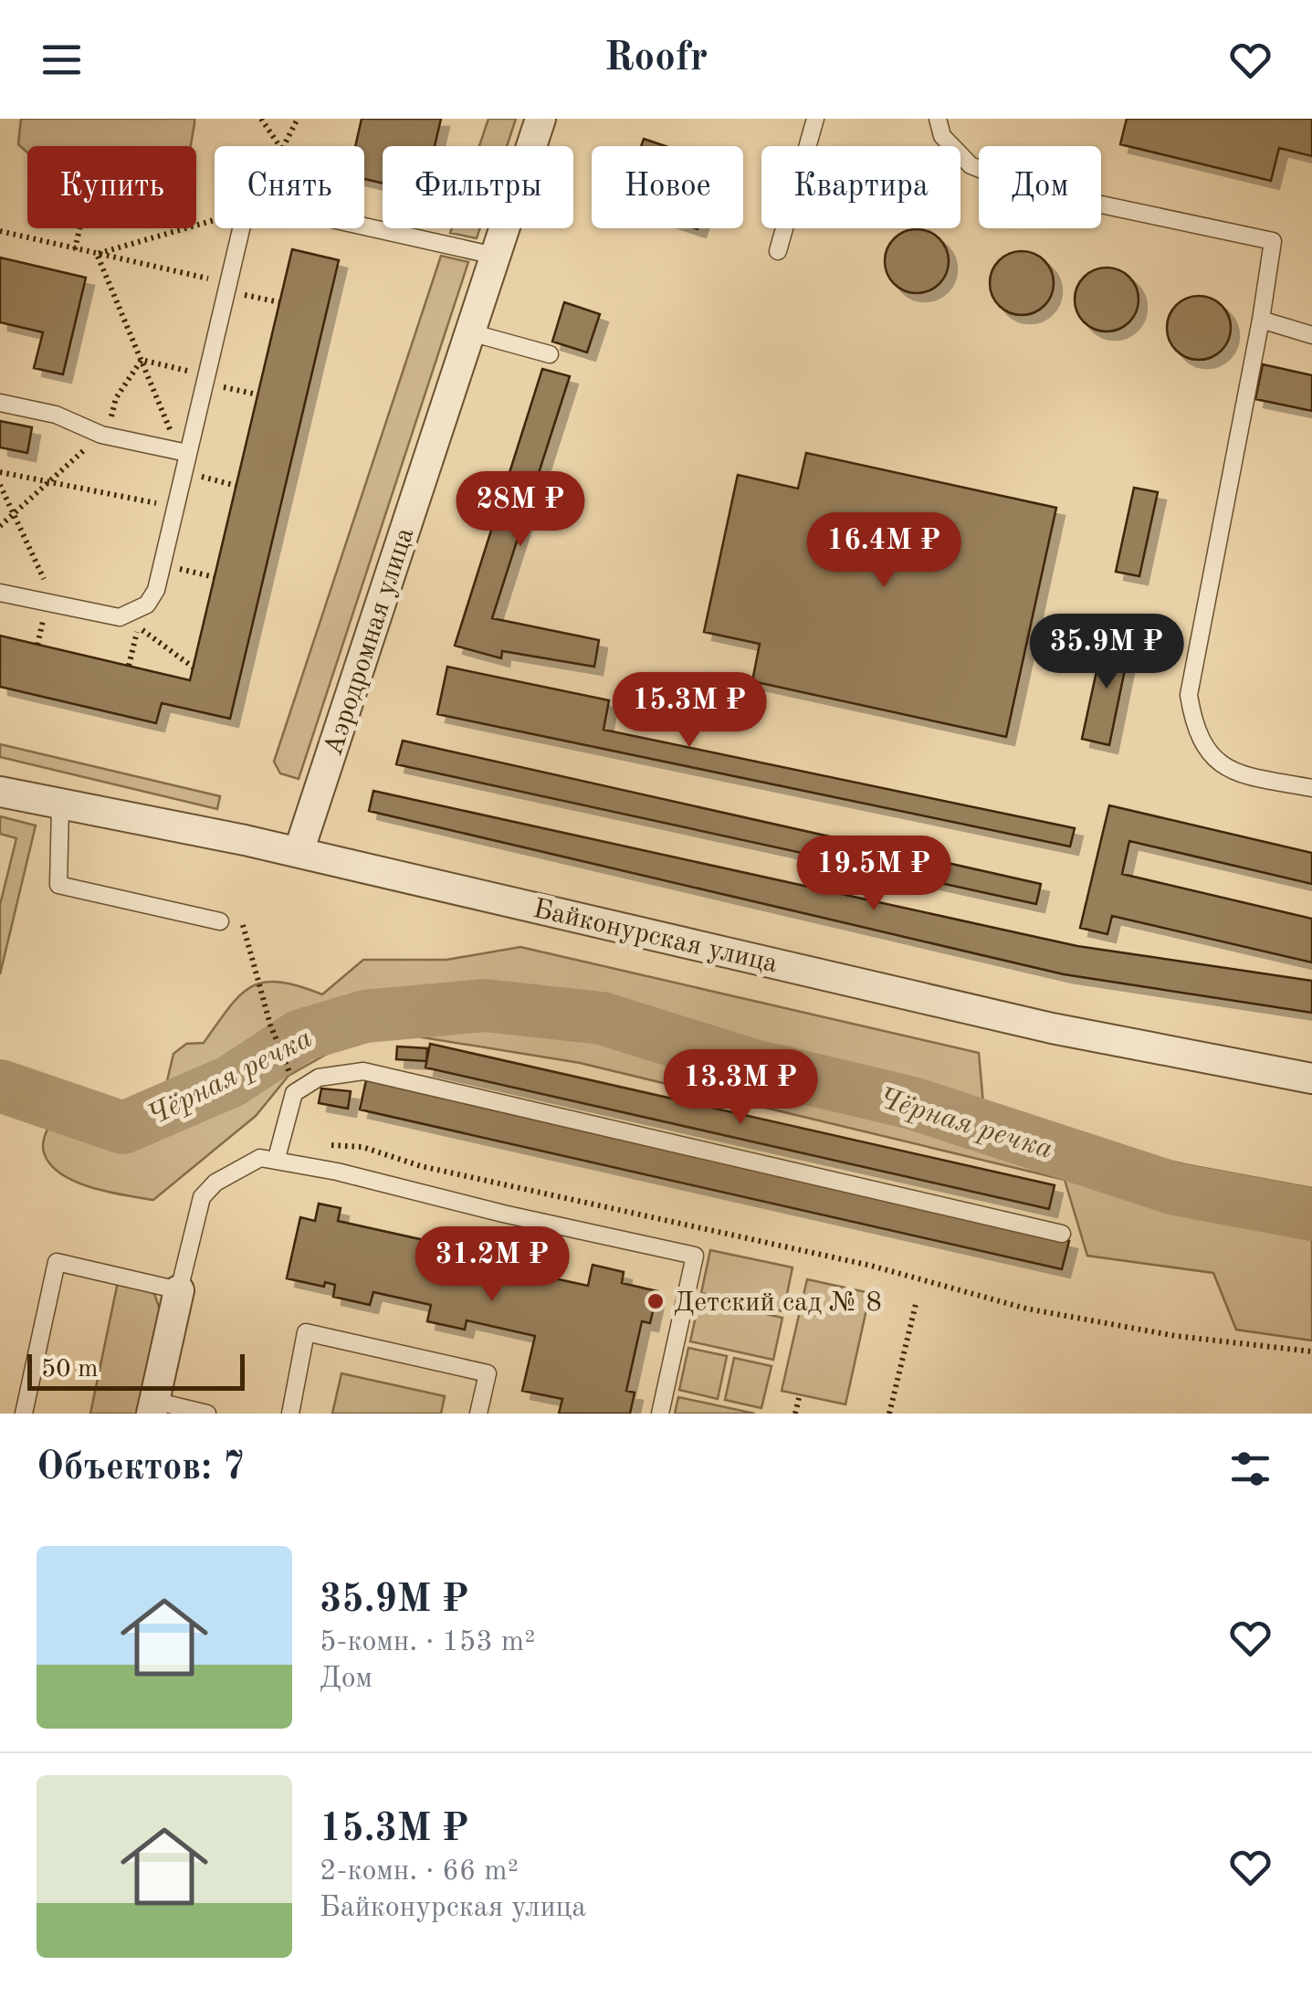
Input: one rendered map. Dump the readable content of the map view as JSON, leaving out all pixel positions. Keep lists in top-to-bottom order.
{
  "streets": {
    "street": ["Аэродромная улица", "Байконурская улица"]
  },
  "crossings": [
    ["Аэродромная улица", "Байконурская улица"]
  ],
  "water": ["Чёрная речка"],
  "places": ["Детский сад № 8"],
  "scale_bar": "50 m",
  "page": {
    "header": "Roofr",
    "chip": [
      "Купить",
      "Снять",
      "Фильтры",
      "Новое",
      "Квартира",
      "Дом"
    ],
    "price": [
      "28M ₽",
      "16.4M ₽",
      "35.9M ₽",
      "15.3M ₽",
      "19.5M ₽",
      "13.3M ₽",
      "31.2M ₽"
    ],
    "scale": "50 m",
    "heading": "Объектов: 7",
    "list": [
      {
        "name": "35.9M ₽",
        "note": "5-комн. · 153 m² · Дом"
      },
      {
        "name": "15.3M ₽",
        "note": "2-комн. · 66 m² · Байконурская улица"
      }
    ]
  }
}
